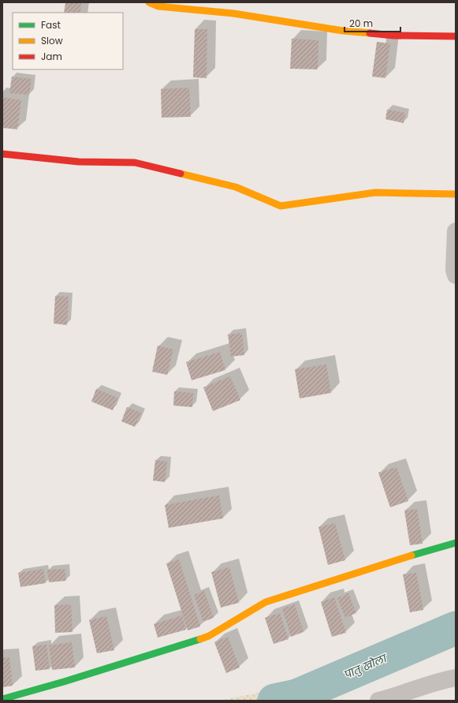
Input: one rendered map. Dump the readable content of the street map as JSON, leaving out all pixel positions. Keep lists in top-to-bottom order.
{
  "water": ["पातु खोला"],
  "legend": ["Fast", "Slow", "Jam"],
  "scale_bar": "20 m"
}
